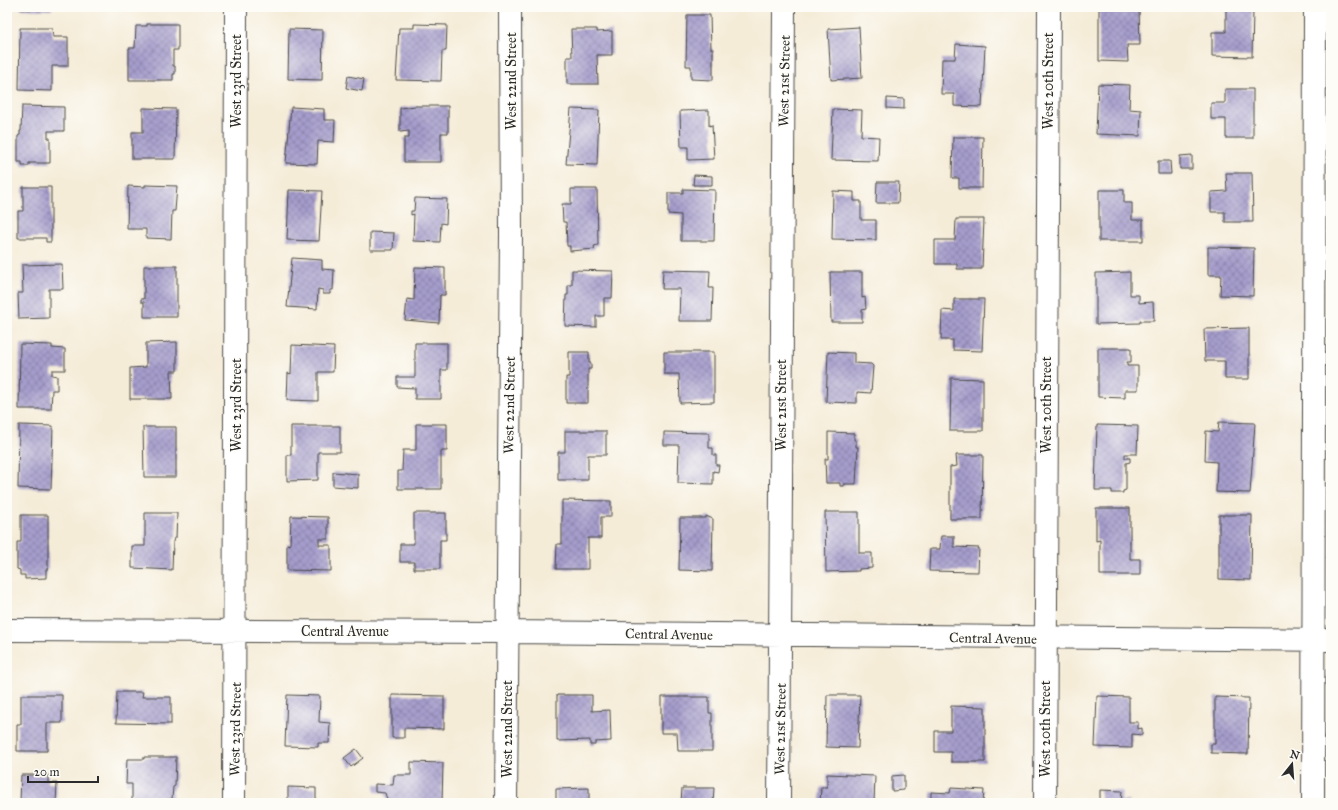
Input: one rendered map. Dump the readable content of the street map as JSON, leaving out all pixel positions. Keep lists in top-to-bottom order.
{
  "streets": {
    "street": [
      "West 23rd Street",
      "West 22nd Street",
      "West 21st Street",
      "West 20th Street",
      "Central Avenue"
    ]
  },
  "crossings": [
    ["West 23rd Street", "Central Avenue"],
    ["West 22nd Street", "Central Avenue"],
    ["West 21st Street", "Central Avenue"],
    ["West 20th Street", "Central Avenue"]
  ],
  "scale_bar": "20 m",
  "north": "top"
}
